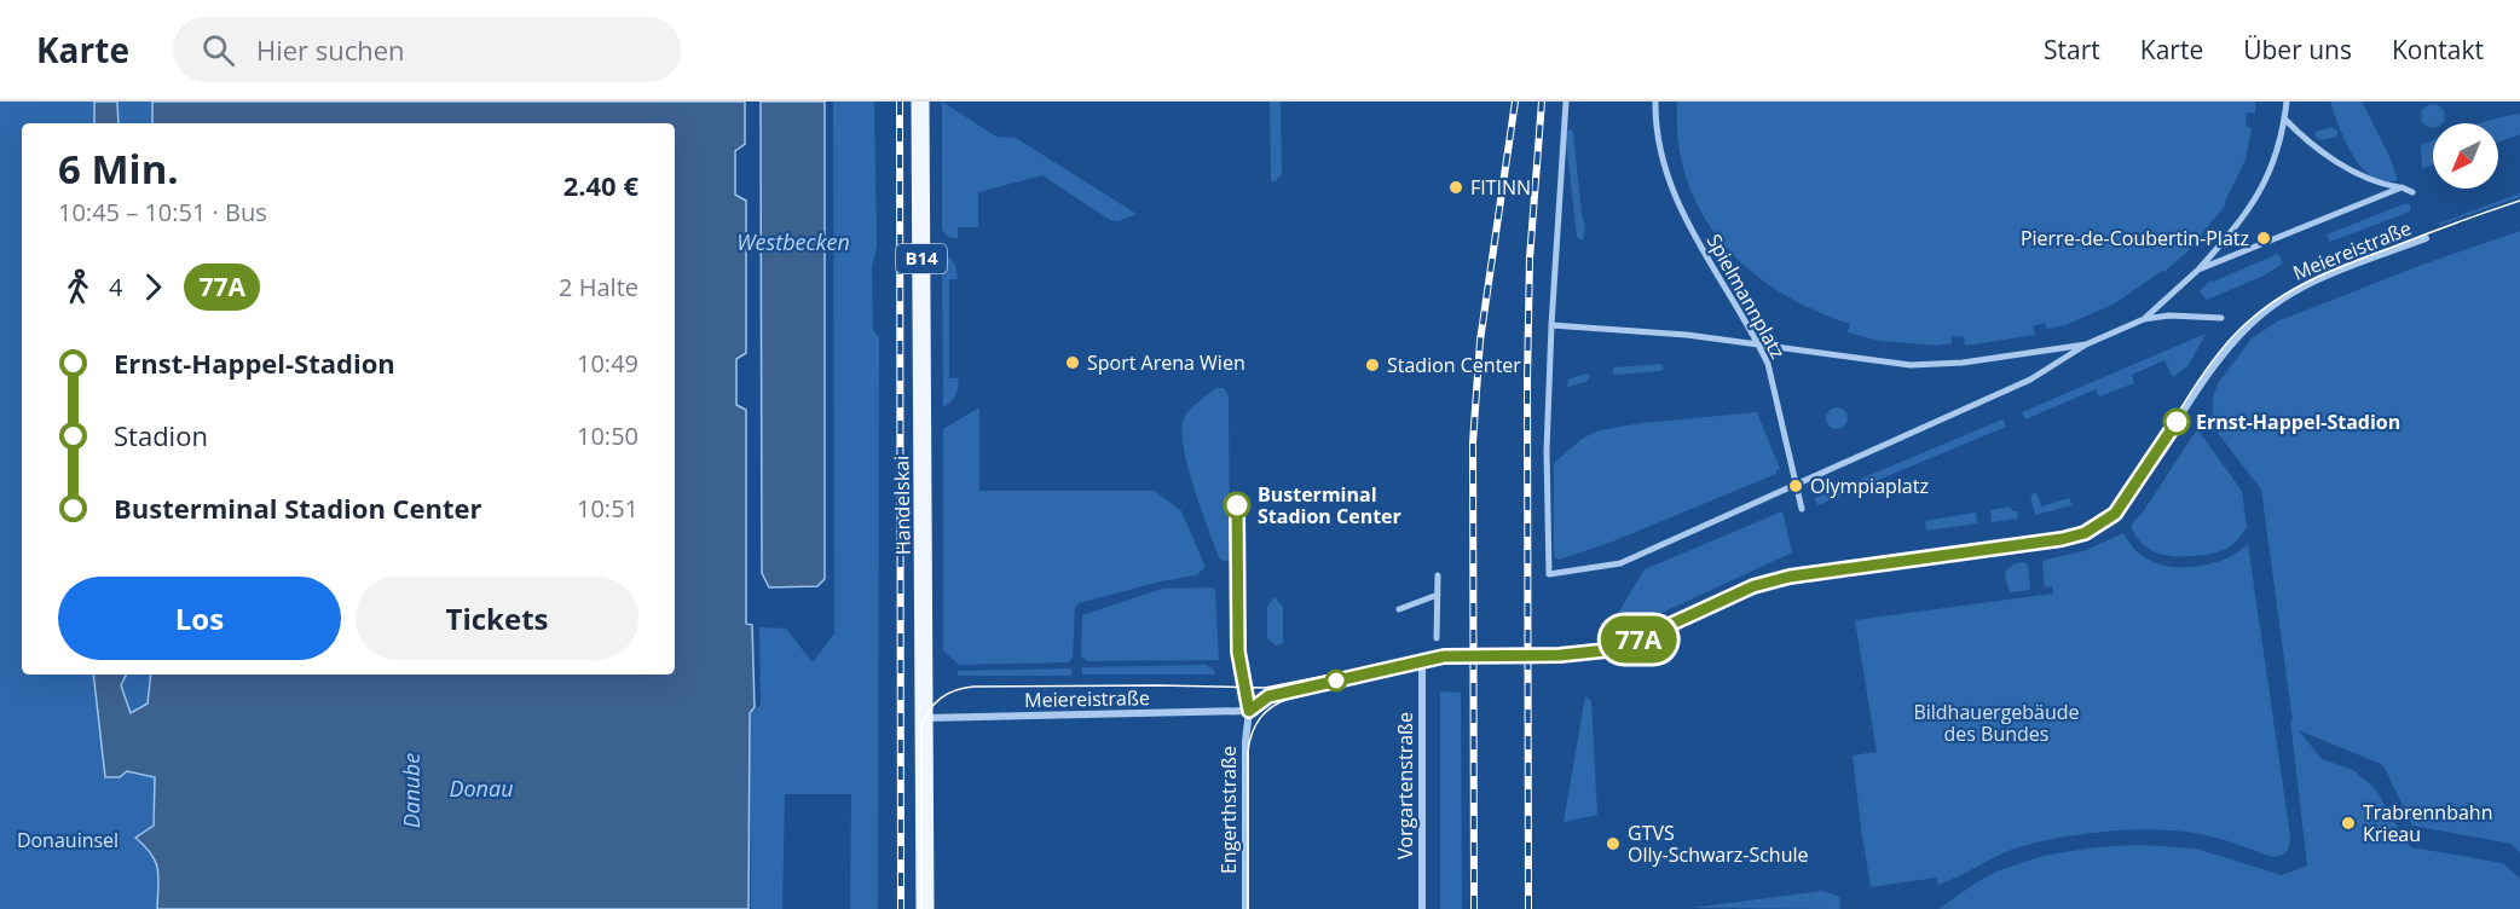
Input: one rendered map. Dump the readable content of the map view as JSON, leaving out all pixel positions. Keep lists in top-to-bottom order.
{
  "streets": {
    "main road": ["B14", "Handelskai"],
    "street": [
      "Meiereistraße",
      "Spielmannplatz",
      "Vorgartenstraße",
      "Engerthstraße"
    ]
  },
  "crossings": [
    ["Meiereistraße", "Handelskai"],
    ["Meiereistraße", "Vorgartenstraße"],
    ["Meiereistraße", "Engerthstraße"]
  ],
  "water": ["Westbecken", "Donau", "Danube"],
  "parks": ["Bildhauergebäude des Bundes", "Donauinsel"],
  "places": [
    "FITINN",
    "Pierre-de-Coubertin-Platz",
    "Sport Arena Wien",
    "Stadion Center",
    "Ernst-Happel-Stadion",
    "Olympiaplatz",
    "Busterminal Stadion Center",
    "Trabrennbahn Krieau",
    "GTVS Olly-Schwarz-Schule"
  ],
  "lines": ["bus line 77A"],
  "north": "bottom left",
  "page": {
    "header": "Karte",
    "search": "Hier suchen",
    "nav": [
      "Start",
      "Karte",
      "Über uns",
      "Kontakt"
    ],
    "on_map": "77A",
    "heading": ["6 Min.", "10:45 – 10:51 · Bus", "2.40 €"],
    "legs": ["4", "77A", "2 Halte"],
    "list": [
      {
        "name": "Ernst-Happel-Stadion",
        "value": "10:49"
      },
      {
        "name": "Stadion",
        "value": "10:50"
      },
      {
        "name": "Busterminal Stadion Center",
        "value": "10:51"
      }
    ],
    "buttons": ["Los", "Tickets"]
  }
}
